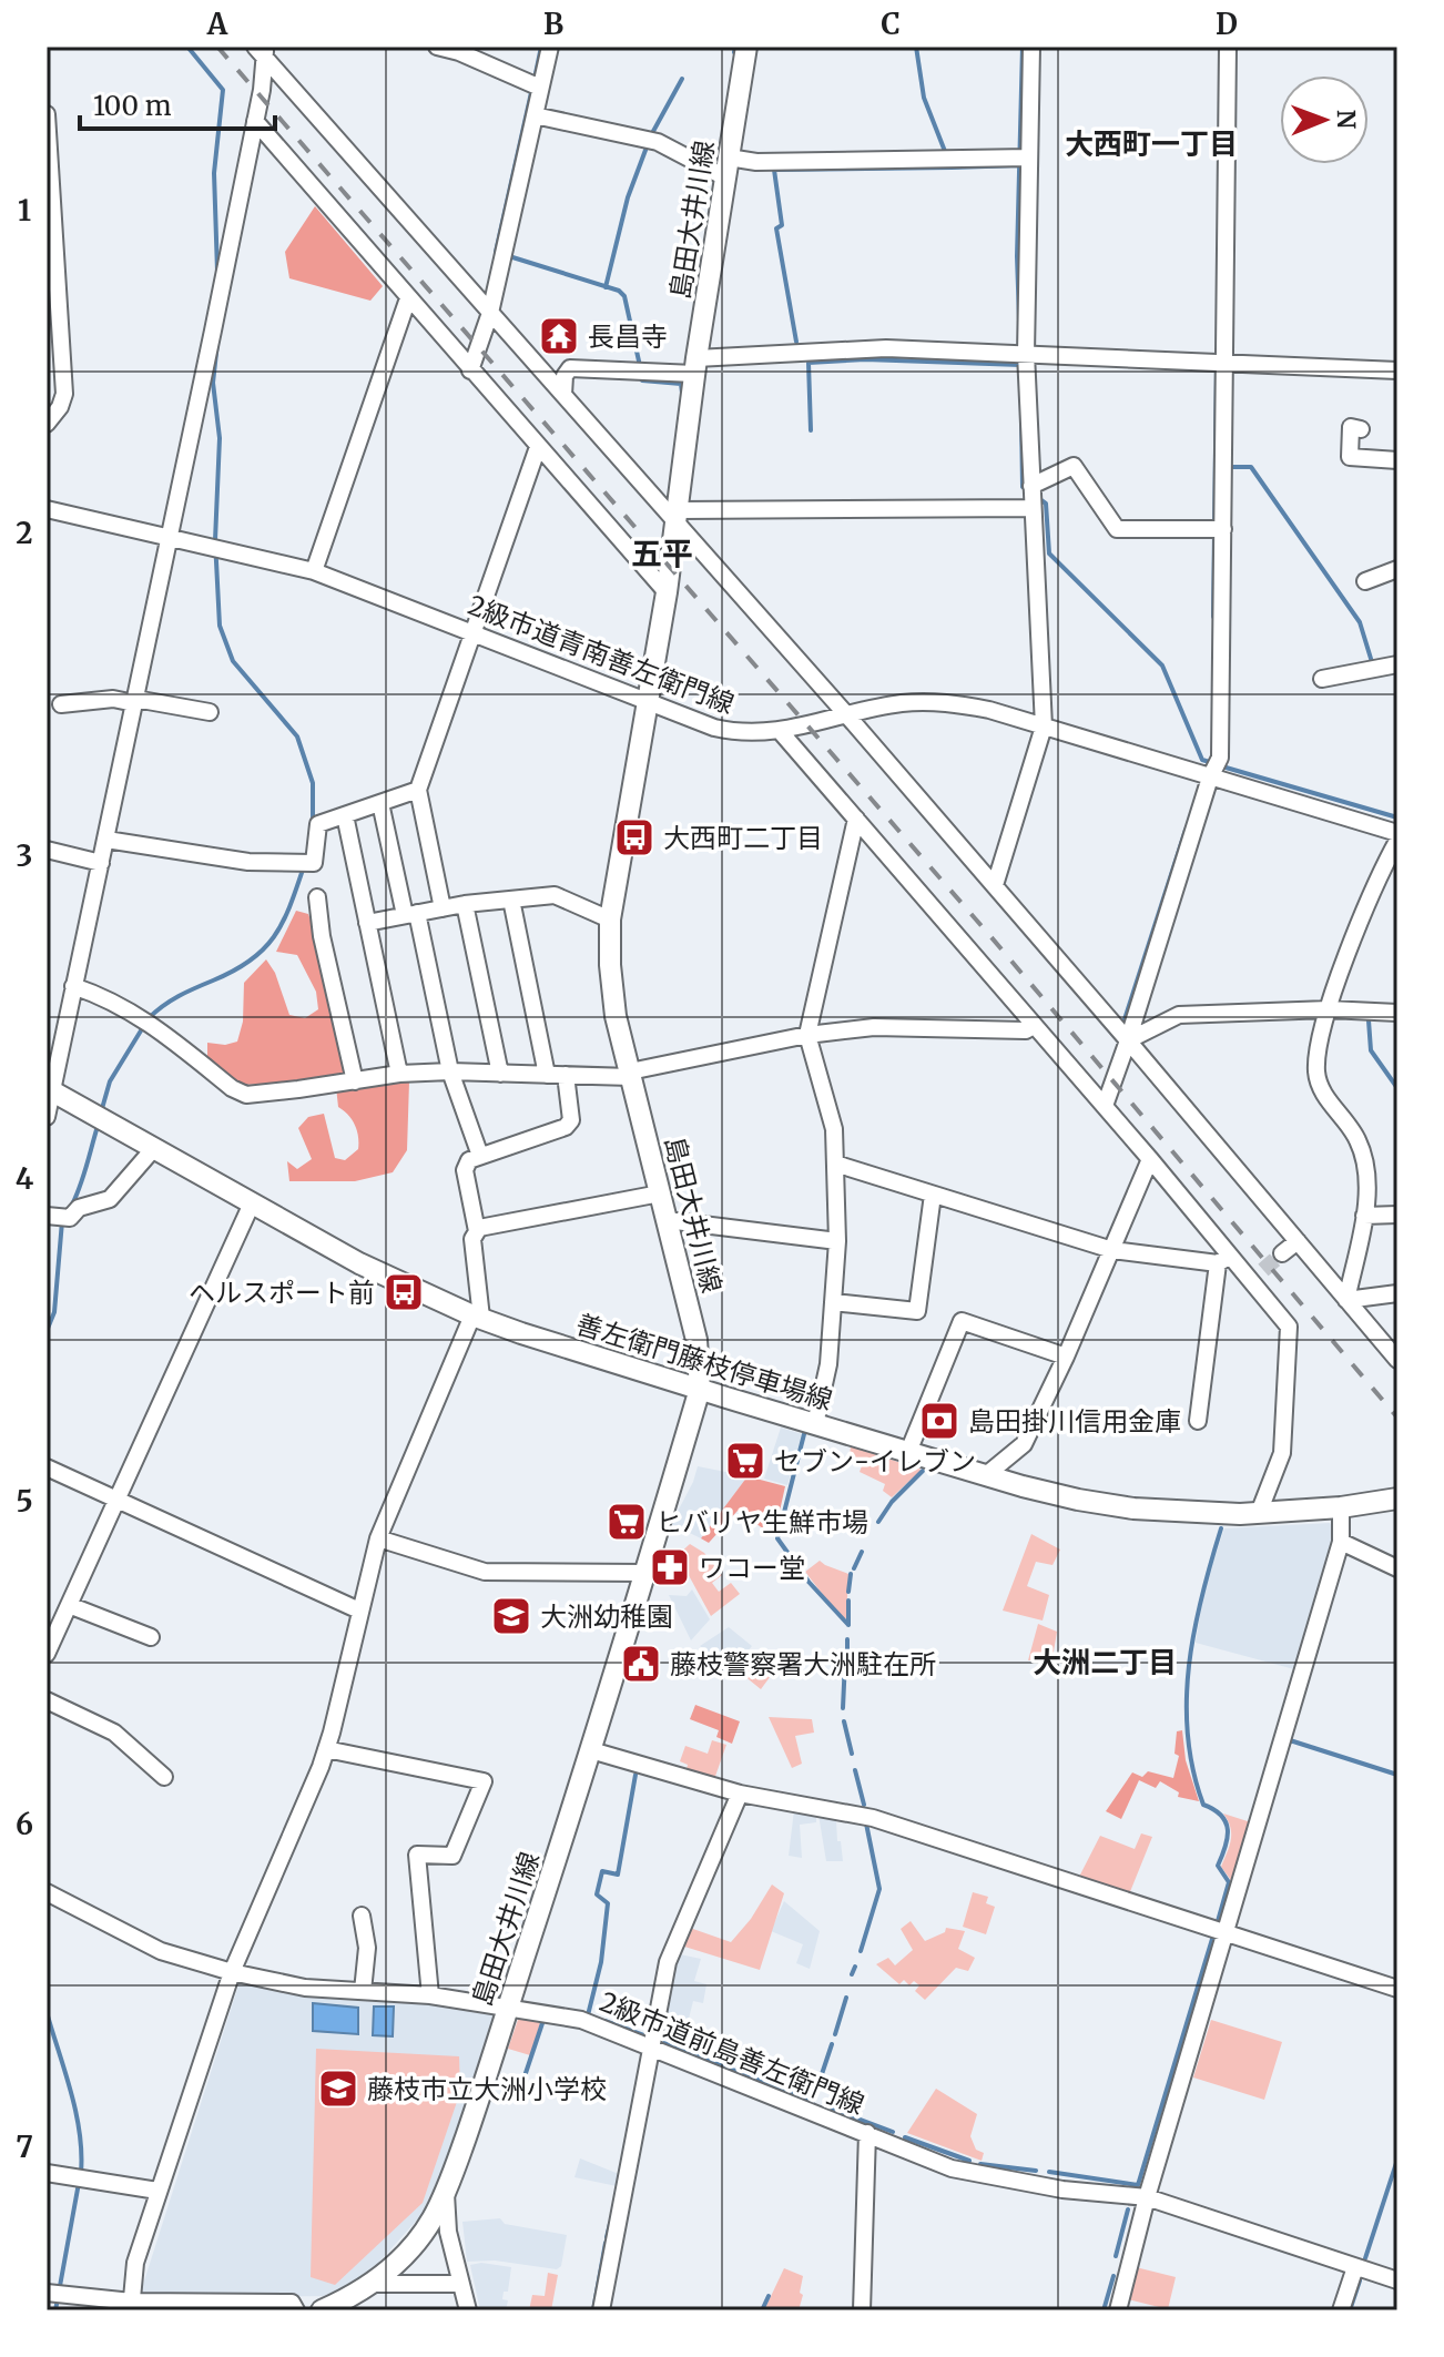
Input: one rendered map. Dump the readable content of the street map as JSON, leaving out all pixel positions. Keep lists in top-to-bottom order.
{
  "streets": {
    "main road": ["島田大井川線", "善左衛門藤枝停車場線"],
    "street": ["2級市道青南善左衛門線", "2級市道前島善左衛門線"]
  },
  "crossings": [
    ["島田大井川線", "2級市道青南善左衛門線"],
    ["島田大井川線", "善左衛門藤枝停車場線"],
    ["島田大井川線", "2級市道前島善左衛門線"]
  ],
  "districts": ["大西町一丁目", "五平", "大洲二丁目"],
  "places": {
    "temple": ["長昌寺"],
    "bus stop": ["大西町二丁目", "ヘルスポート前"],
    "bank": ["島田掛川信用金庫"],
    "supermarket": ["セブン-イレブン", "ヒバリヤ生鮮市場"],
    "pharmacy": ["ワコー堂"],
    "school or university": ["大洲幼稚園", "藤枝市立大洲小学校"],
    "public building": ["藤枝警察署大洲駐在所"]
  },
  "scale_bar": "100 m",
  "north": "right",
  "grid": {
    "columns": [
      "A",
      "B",
      "C",
      "D"
    ],
    "rows": [
      "1",
      "2",
      "3",
      "4",
      "5",
      "6",
      "7"
    ]
  }
}
